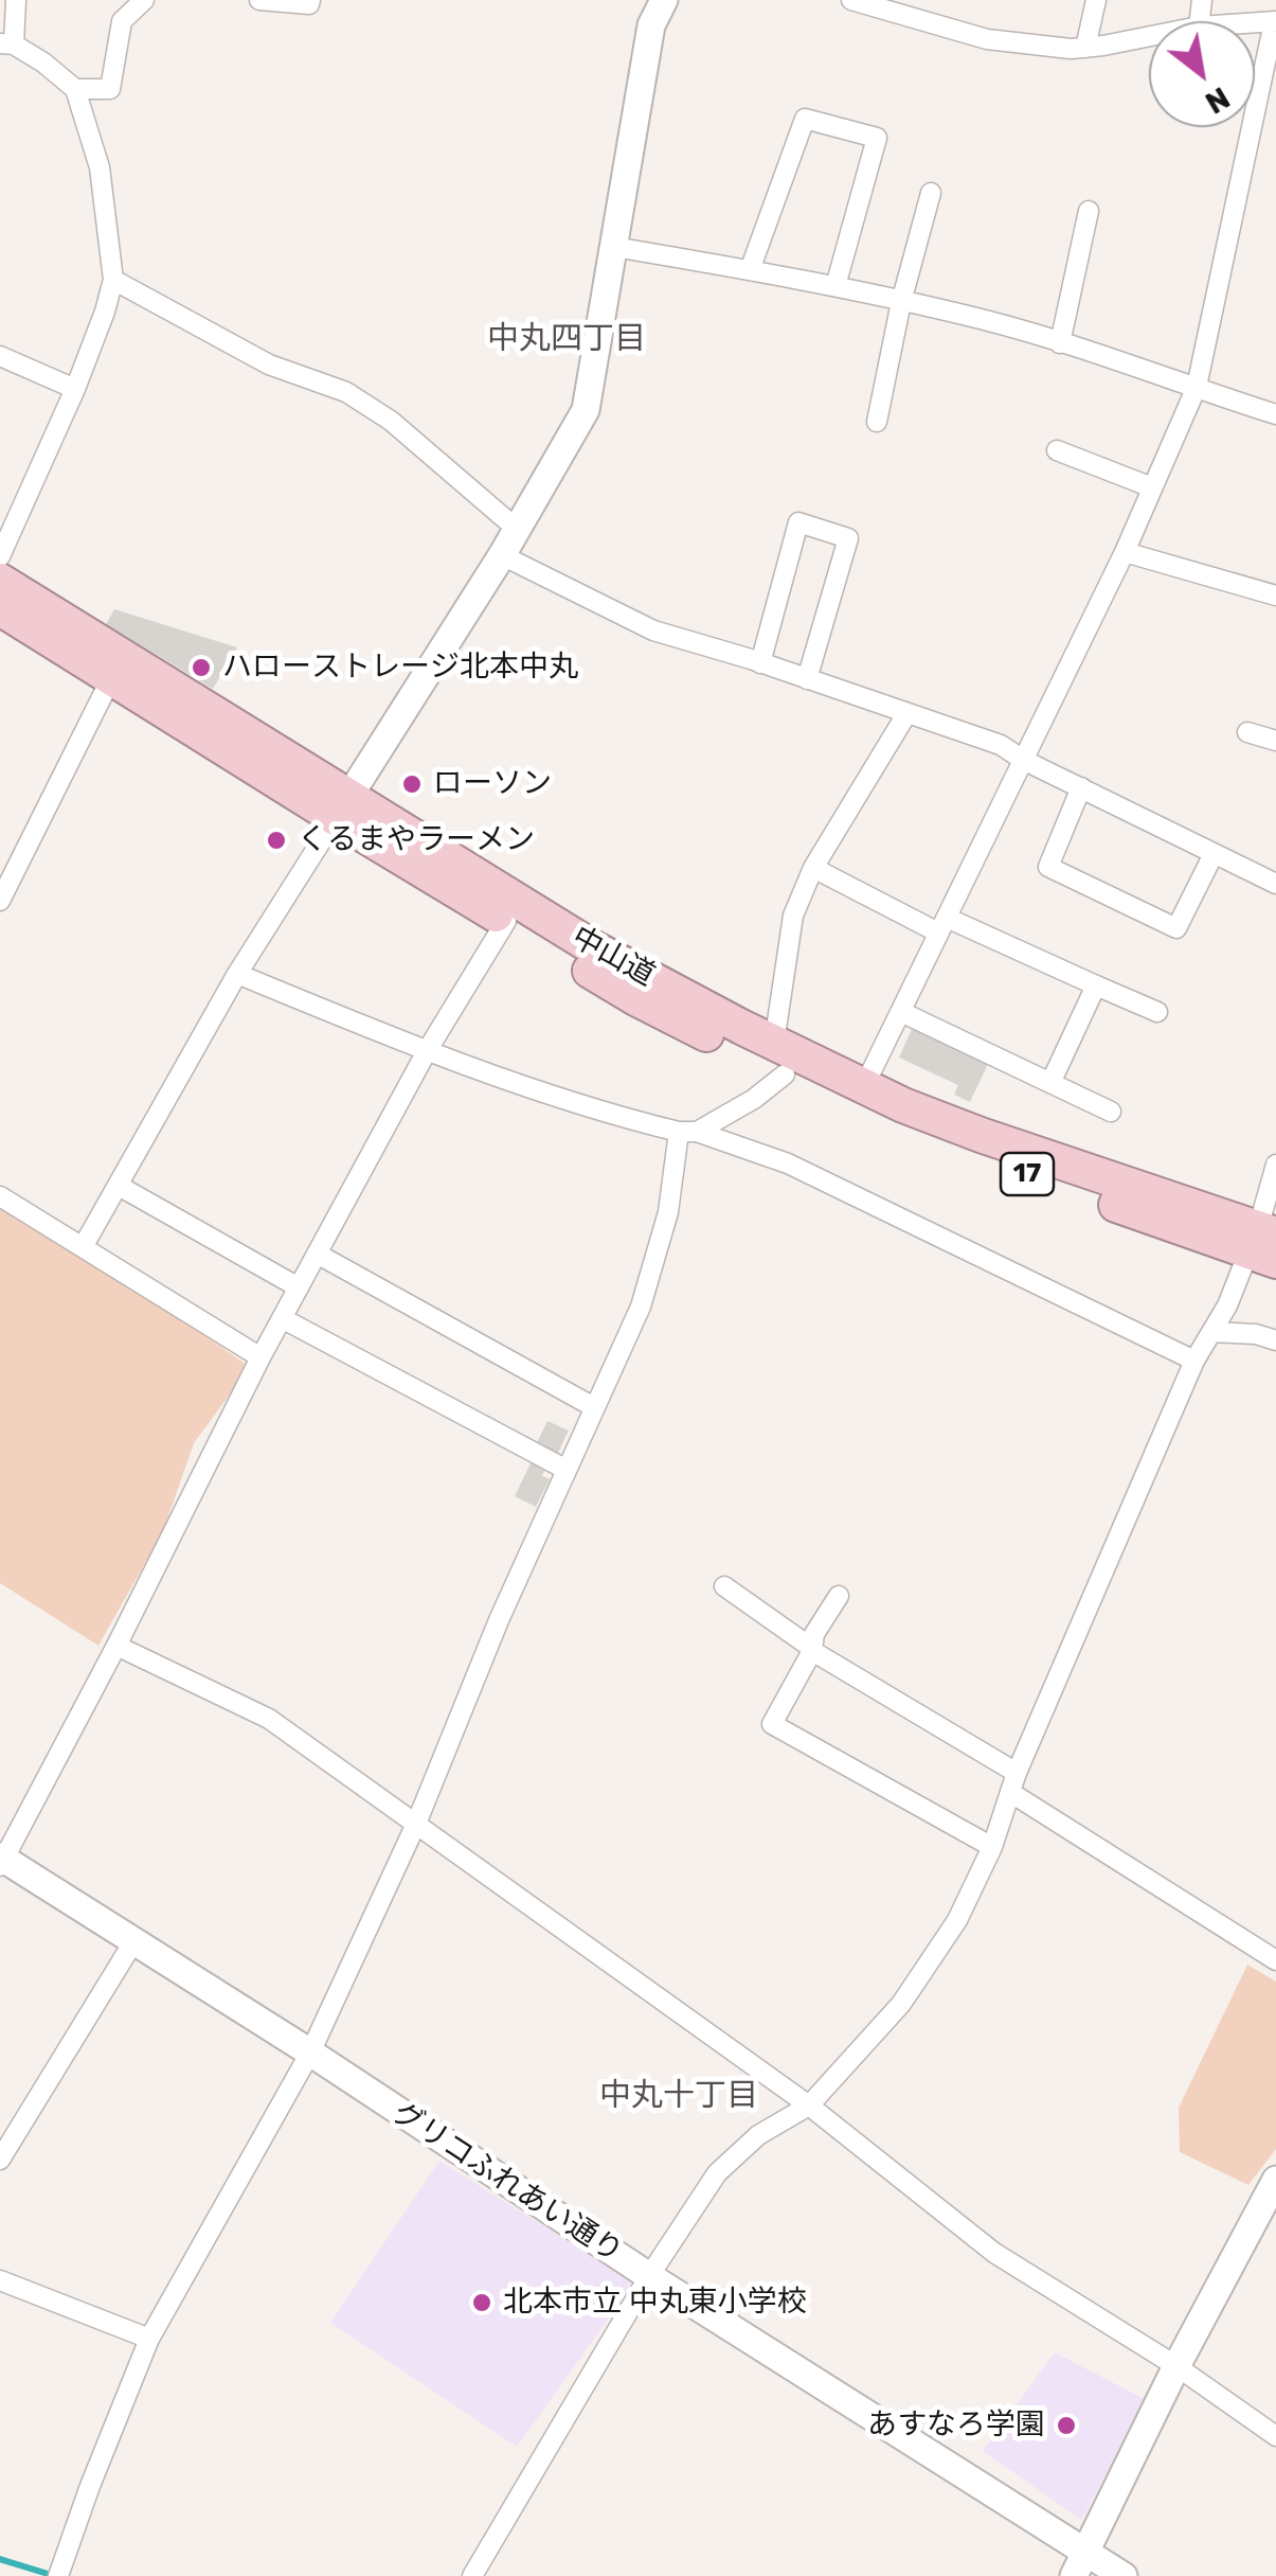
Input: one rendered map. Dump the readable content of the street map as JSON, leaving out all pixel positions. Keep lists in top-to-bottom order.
{
  "streets": {
    "highway": ["中山道", "17"],
    "street": ["グリコふれあい通り"]
  },
  "districts": ["中丸四丁目", "中丸十丁目"],
  "places": [
    "ハローストレージ北本中丸",
    "ローソン",
    "くるまやラーメン",
    "北本市立 中丸東小学校",
    "あすなろ学園"
  ],
  "north": "bottom right"
}
